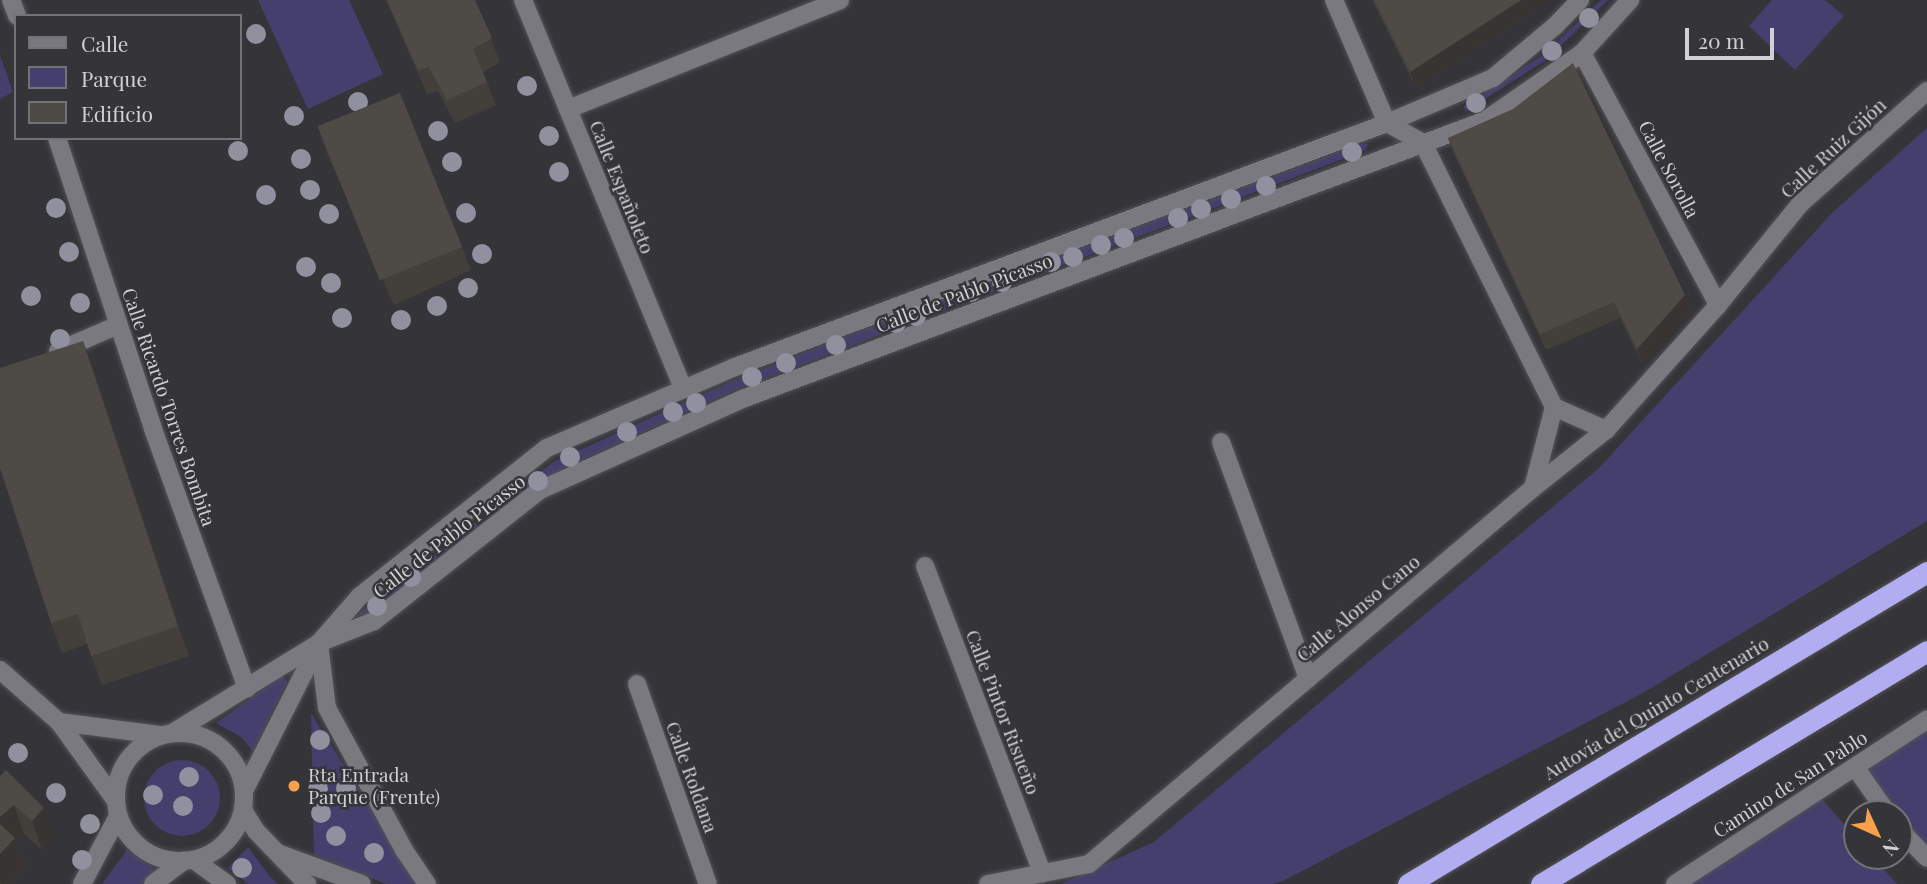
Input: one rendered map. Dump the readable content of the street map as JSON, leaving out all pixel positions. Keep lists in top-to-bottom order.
{
  "streets": {
    "highway": ["Autovía del Quinto Centenario"],
    "street": [
      "Calle Ruiz Gijón",
      "Calle Sorolla",
      "Calle Españoleto",
      "Calle de Pablo Picasso",
      "Calle Ricardo Torres Bombita",
      "Calle Alonso Cano",
      "Calle Pintor Risueño",
      "Calle Roldana",
      "Camino de San Pablo"
    ]
  },
  "crossings": [
    ["Calle Ruiz Gijón", "Calle Sorolla"],
    ["Calle Ruiz Gijón", "Calle Alonso Cano"],
    ["Calle Sorolla", "Calle de Pablo Picasso"],
    ["Calle Sorolla", "Calle Alonso Cano"],
    ["Calle Españoleto", "Calle de Pablo Picasso"],
    ["Calle de Pablo Picasso", "Calle Ricardo Torres Bombita"],
    ["Calle Alonso Cano", "Calle Pintor Risueño"]
  ],
  "places": ["Rta Entrada Parque (Frente)"],
  "legend": ["Calle", "Parque", "Edificio"],
  "scale_bar": "20 m",
  "north": "bottom right"
}
